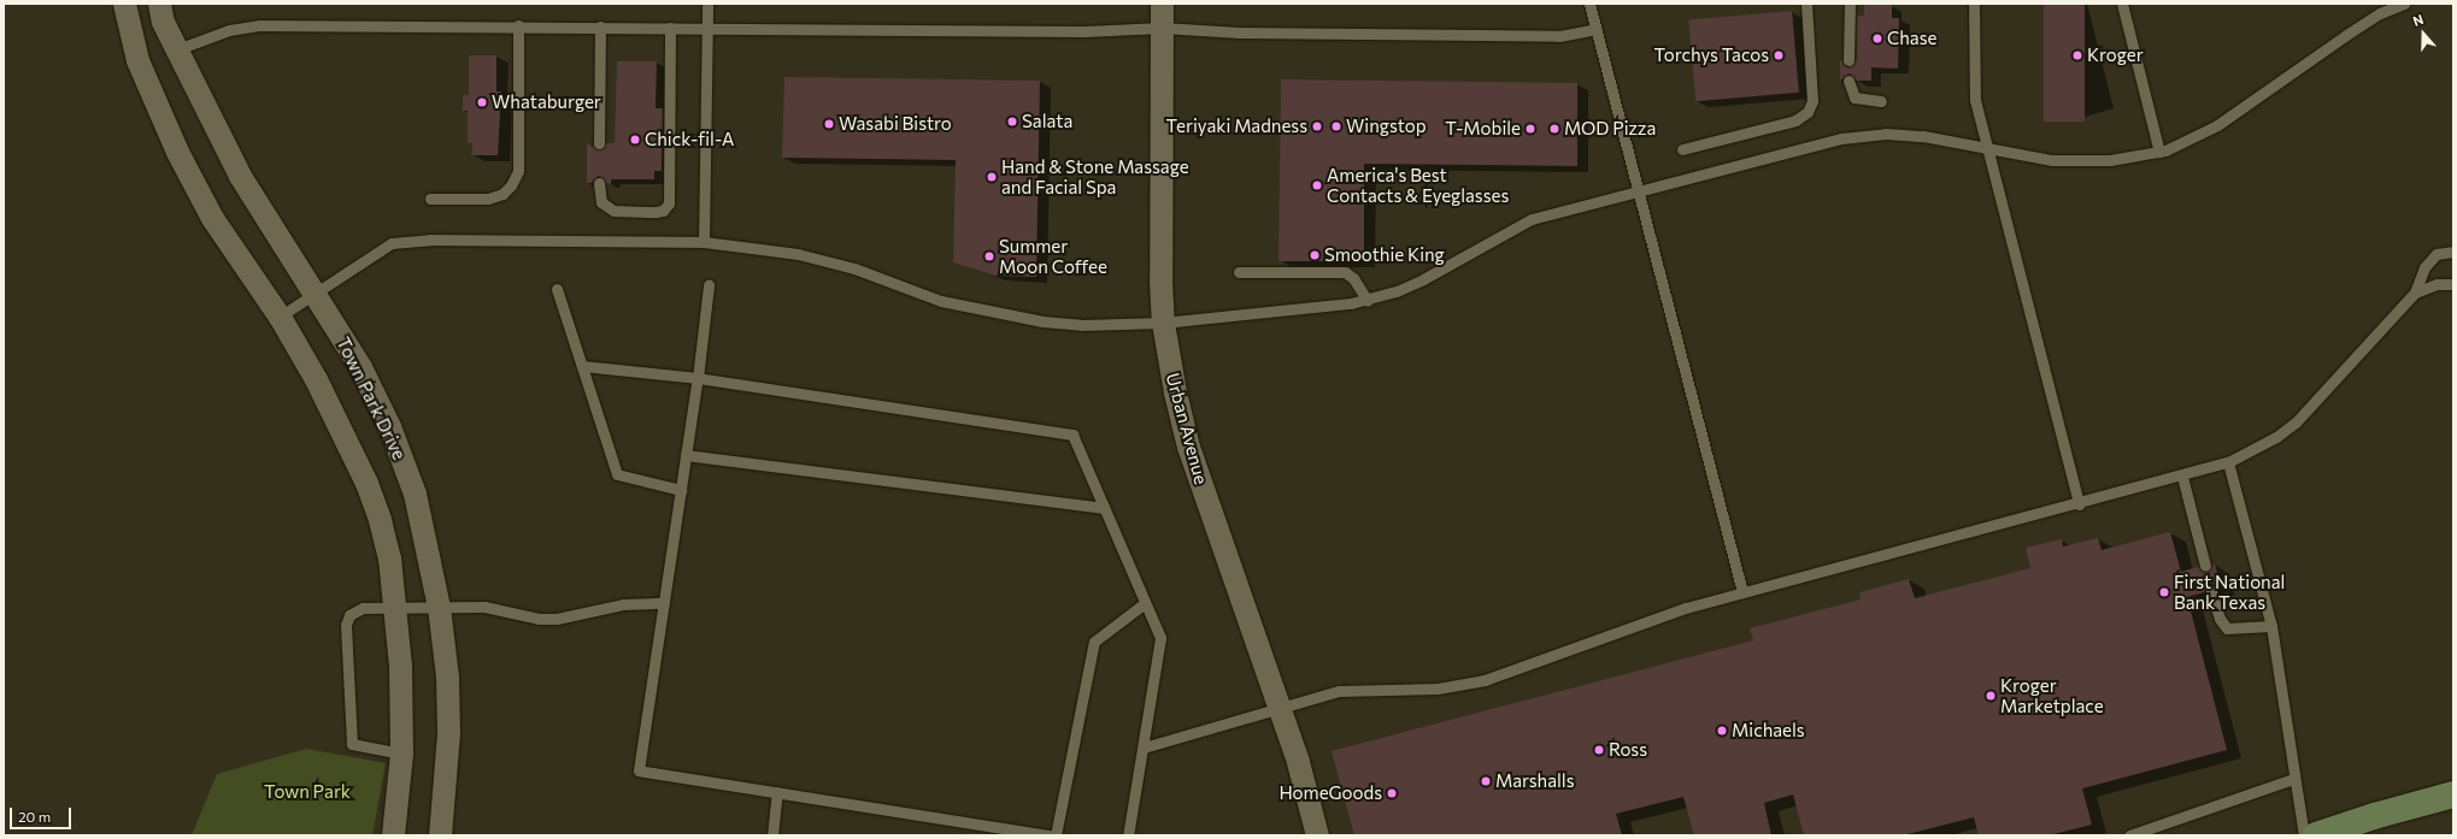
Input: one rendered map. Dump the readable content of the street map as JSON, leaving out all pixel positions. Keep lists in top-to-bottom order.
{
  "streets": {
    "street": ["Town Park Drive", "Urban Avenue"]
  },
  "parks": ["Town Park"],
  "places": [
    "Chase",
    "Torchys Tacos",
    "Kroger",
    "Whataburger",
    "Salata",
    "Wasabi Bistro",
    "Teriyaki Madness",
    "Wingstop",
    "T-Mobile",
    "MOD Pizza",
    "Chick-fil-A",
    "Hand & Stone Massage and Facial Spa",
    "America's Best Contacts & Eyeglasses",
    "Smoothie King",
    "Summer Moon Coffee",
    "First National Bank Texas",
    "Kroger Marketplace",
    "Michaels",
    "Ross",
    "Marshalls",
    "HomeGoods"
  ],
  "scale_bar": "20 m",
  "north": "top"
}
